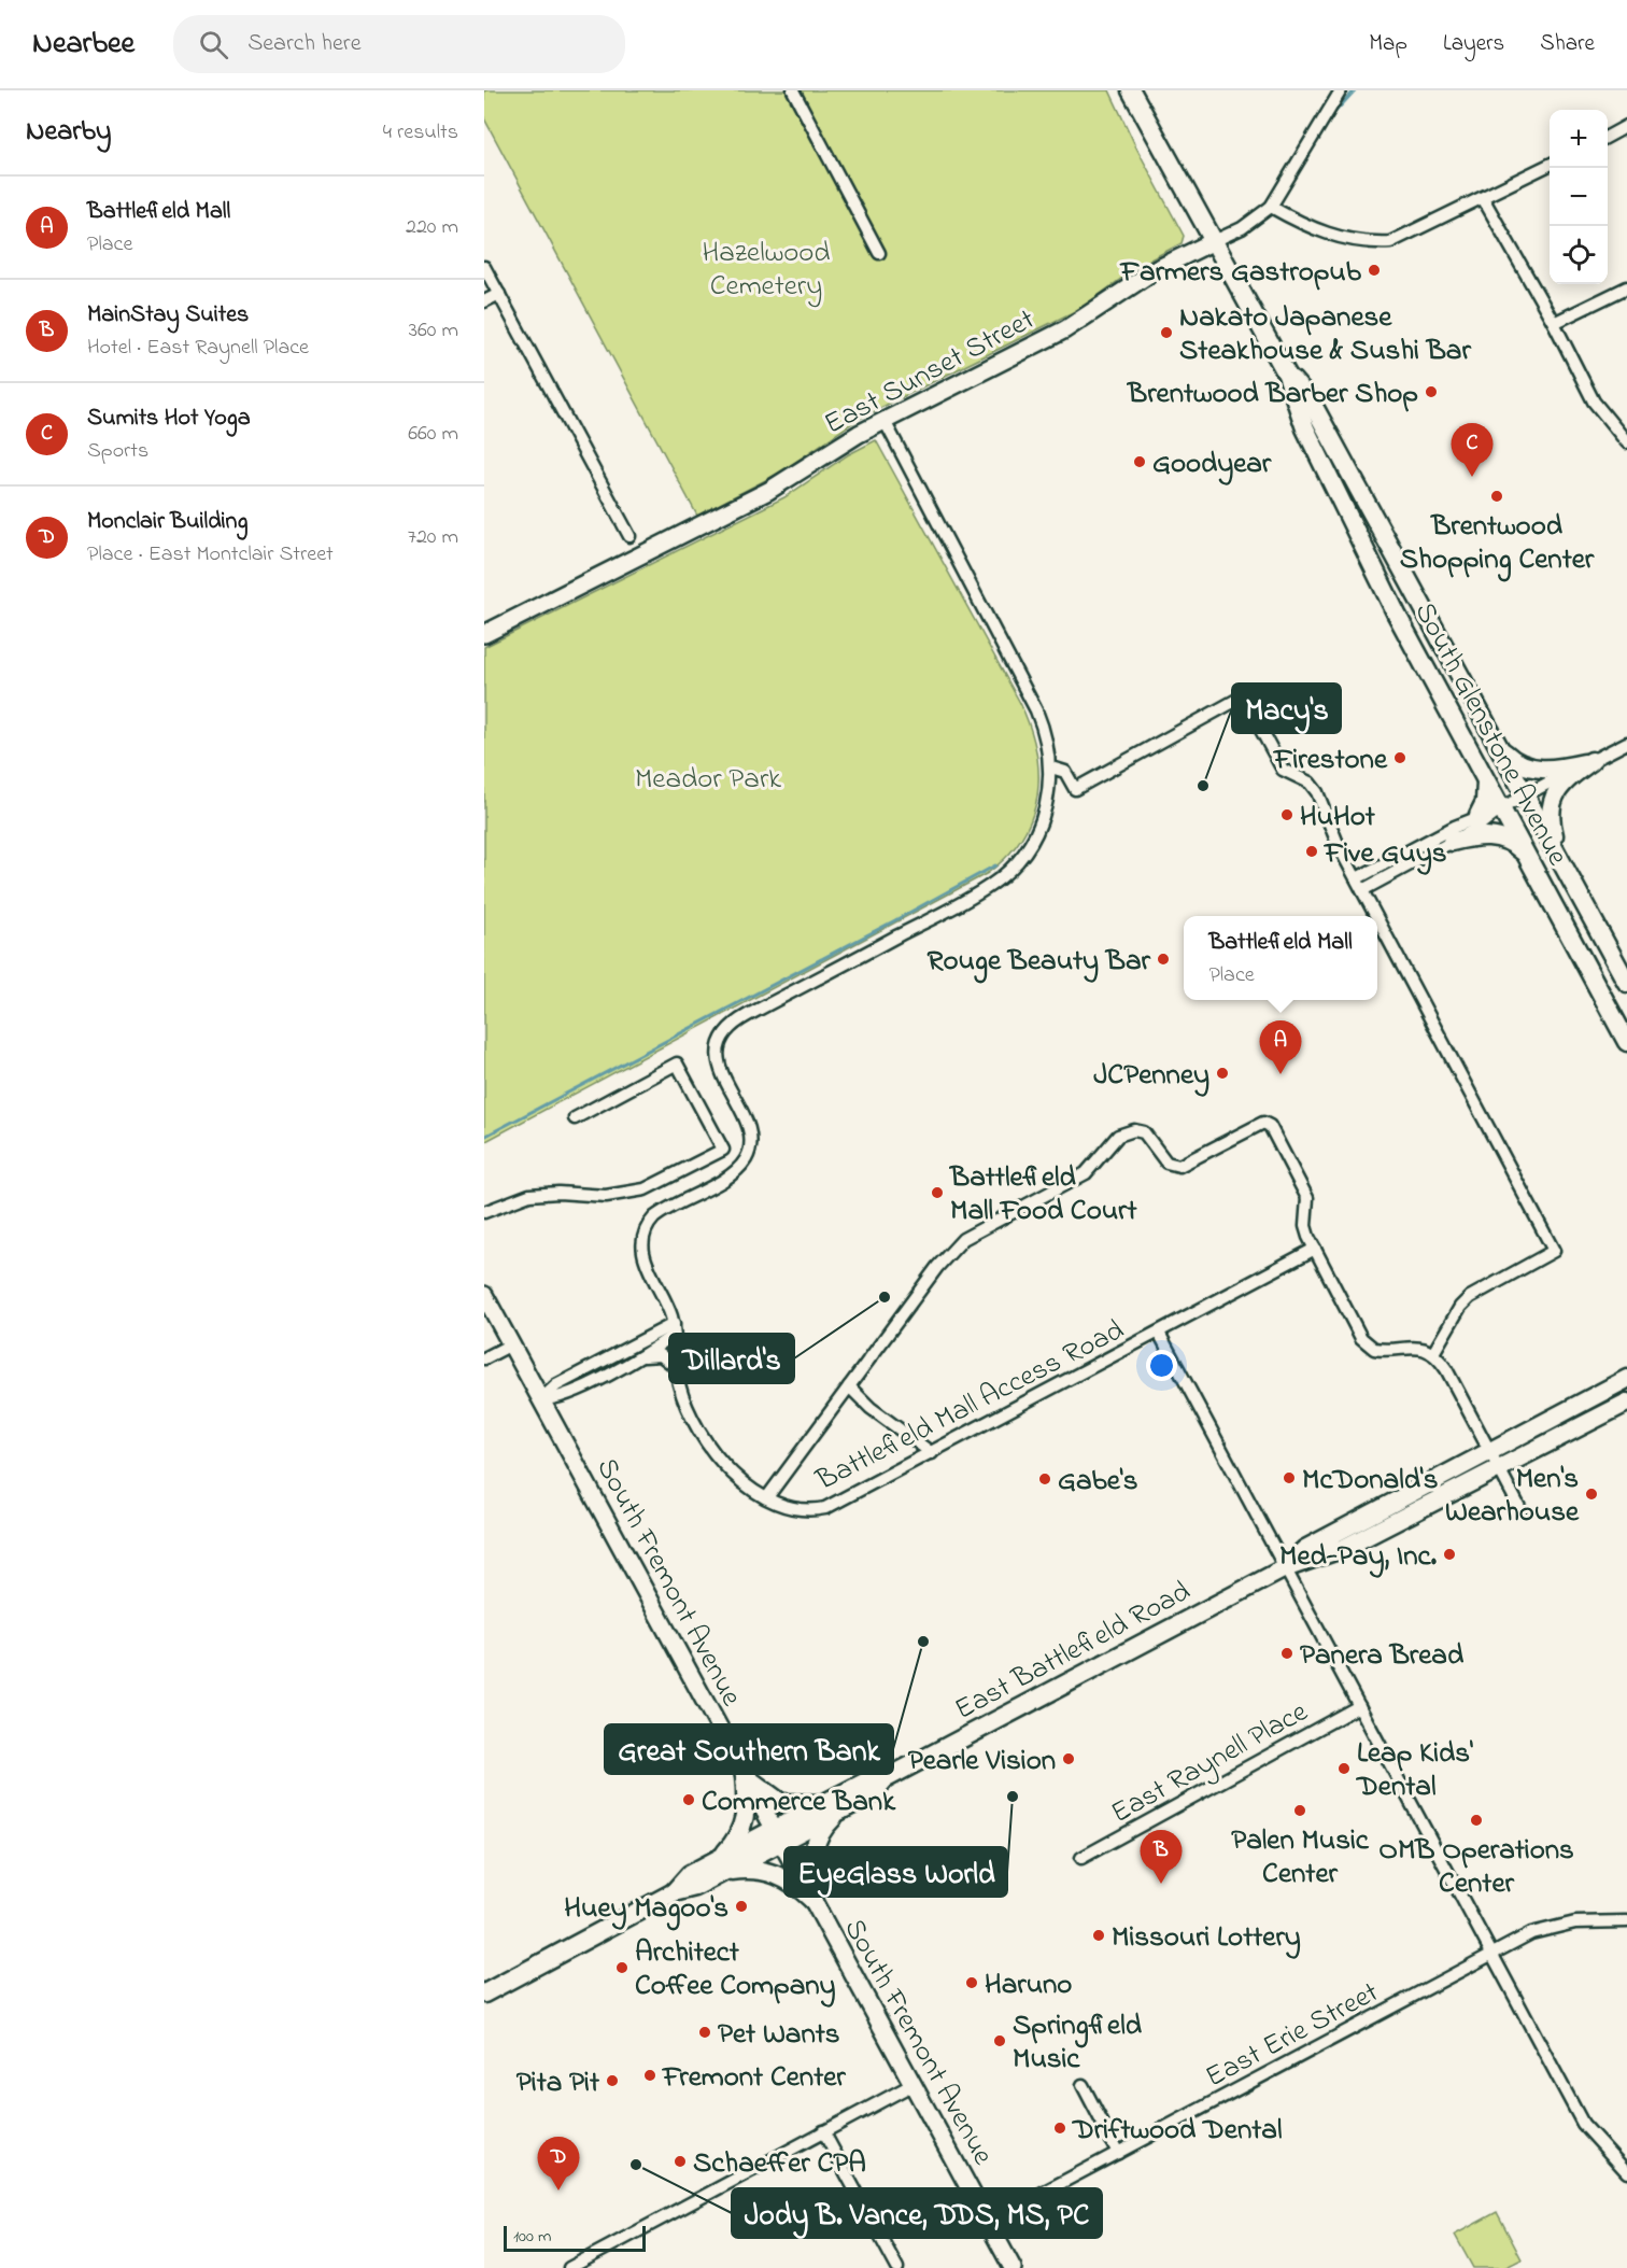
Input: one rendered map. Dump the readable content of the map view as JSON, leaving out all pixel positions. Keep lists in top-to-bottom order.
{
  "streets": {
    "main road": [
      "East Sunset Street",
      "South Glenstone Avenue",
      "South Fremont Avenue",
      "East Battlefield Road"
    ],
    "street": ["Battlefield Mall Access Road", "East Raynell Place", "East Erie Street"]
  },
  "crossings": [
    ["East Sunset Street", "South Glenstone Avenue"],
    ["East Sunset Street", "Battlefield Mall Access Road"],
    ["South Fremont Avenue", "East Battlefield Road"],
    ["South Fremont Avenue", "East Erie Street"]
  ],
  "parks": ["Hazelwood Cemetery", "Meador Park"],
  "places": [
    "Farmers Gastropub",
    "Nakato Japanese Steakhouse & Sushi Bar",
    "Brentwood Barber Shop",
    "Goodyear",
    "Brentwood Shopping Center",
    "Firestone",
    "Macy's",
    "HuHot",
    "Five Guys",
    "Rouge Beauty Bar",
    "JCPenney",
    "Battlefield Mall Food Court",
    "Dillard's",
    "McDonald's",
    "Gabe's",
    "Men's Wearhouse",
    "Med-Pay, Inc.",
    "Great Southern Bank",
    "Panera Bread",
    "Pearle Vision",
    "Leap Kids' Dental",
    "EyeGlass World",
    "Commerce Bank",
    "Palen Music Center",
    "OMB Operations Center",
    "Huey Magoo's",
    "Missouri Lottery",
    "Architect Coffee Company",
    "Haruno",
    "Pet Wants",
    "Springfield Music",
    "Fremont Center",
    "Pita Pit",
    "Driftwood Dental",
    "Schaeffer CPA",
    "Jody B. Vance, DDS, MS, PC"
  ],
  "scale_bar": "100 m",
  "page": {
    "header": "Nearbee",
    "search": "Search here",
    "nav": ["Map", "Layers", "Share"],
    "heading": ["Nearby", "4 results"],
    "map_buttons": ["+", "−"],
    "list": [
      {
        "mark": "A",
        "name": "Battlefield Mall",
        "note": "Place",
        "value": "220 m"
      },
      {
        "mark": "B",
        "name": "MainStay Suites",
        "note": "Hotel · East Raynell Place",
        "value": "360 m"
      },
      {
        "mark": "C",
        "name": "Sumits Hot Yoga",
        "note": "Sports",
        "value": "660 m"
      },
      {
        "mark": "D",
        "name": "Monclair Building",
        "note": "Place · East Montclair Street",
        "value": "720 m"
      }
    ],
    "pins": [
      "C",
      "A",
      "B",
      "D"
    ],
    "popup": ["Battlefield Mall", "Place"],
    "scale": "100 m"
  }
}
